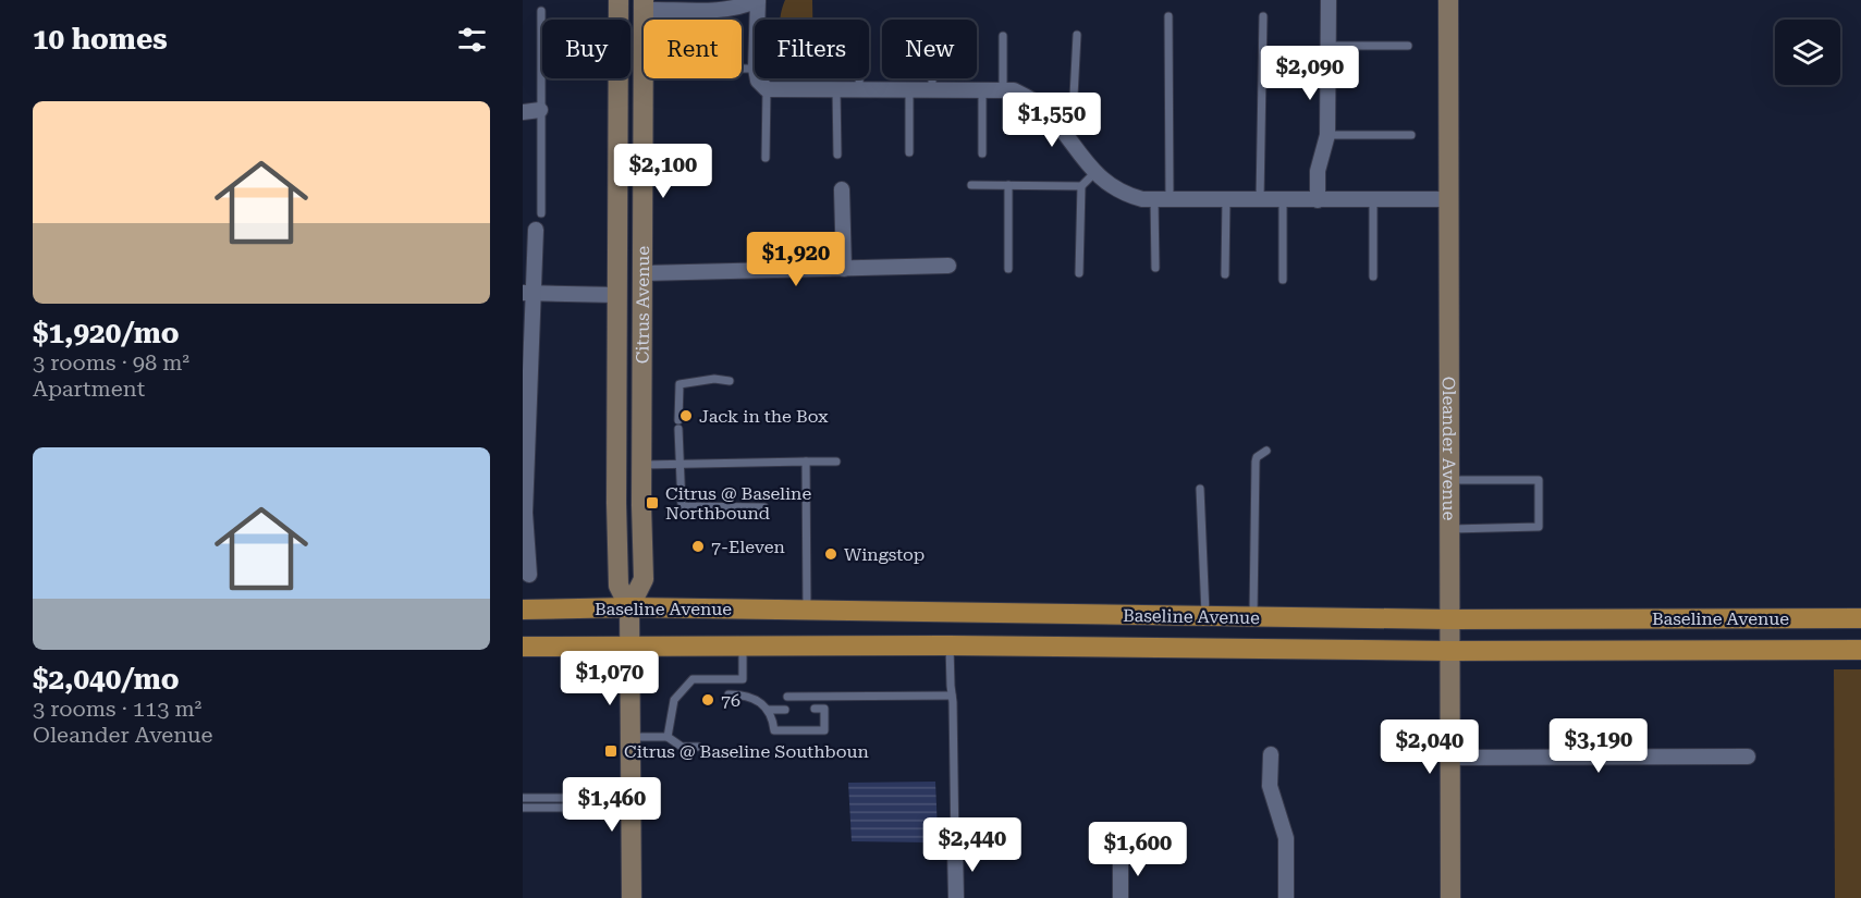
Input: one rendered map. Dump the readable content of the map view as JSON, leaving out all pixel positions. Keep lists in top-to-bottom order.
{
  "streets": {
    "main road": ["Citrus Avenue", "Oleander Avenue", "Baseline Avenue"]
  },
  "crossings": [
    ["Citrus Avenue", "Baseline Avenue"],
    ["Oleander Avenue", "Baseline Avenue"]
  ],
  "places": {
    "other": [
      "Jack in the Box",
      "7-Eleven",
      "Wingstop",
      "76"
    ],
    "transit": ["Citrus @ Baseline Northbound", "Citrus @ Baseline Southboun"]
  },
  "page": {
    "heading": "10 homes",
    "chip": [
      "Buy",
      "Rent",
      "Filters",
      "New"
    ],
    "price": [
      "$2,090",
      "$1,550",
      "$2,100",
      "$1,920",
      "$1,070",
      "$3,190",
      "$2,040",
      "$1,460",
      "$2,440",
      "$1,600"
    ],
    "list": [
      {
        "name": "$1,920/mo",
        "note": "3 rooms · 98 m² · Apartment"
      },
      {
        "name": "$2,040/mo",
        "note": "3 rooms · 113 m² · Oleander Avenue"
      }
    ]
  }
}
